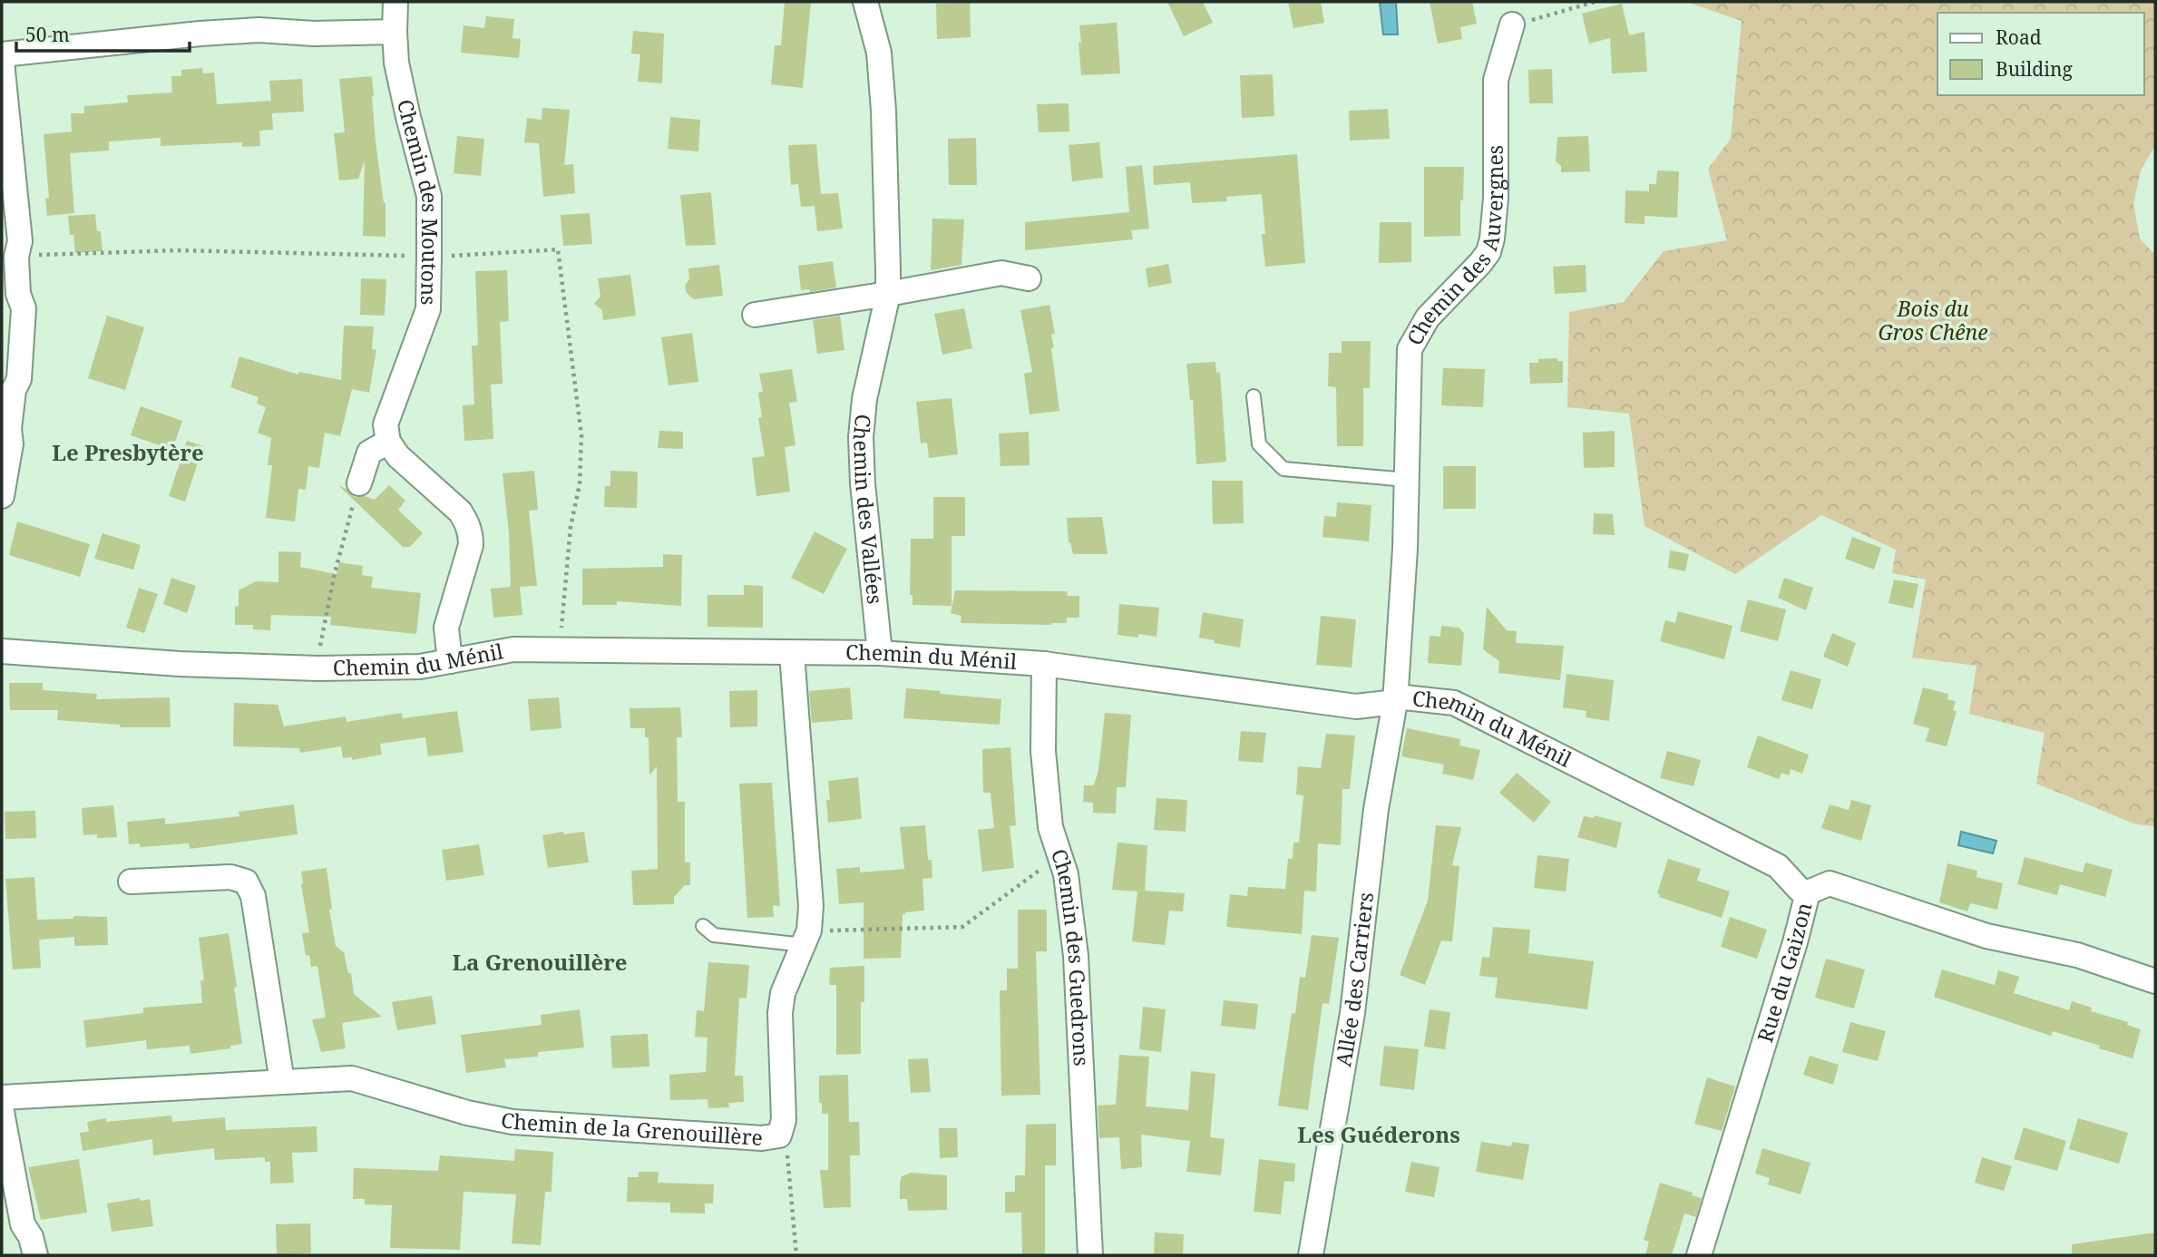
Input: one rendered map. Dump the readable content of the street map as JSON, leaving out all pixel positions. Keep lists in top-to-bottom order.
{
  "streets": {
    "street": [
      "Chemin des Moutons",
      "Chemin des Auvergnes",
      "Chemin des Vallées",
      "Chemin du Ménil",
      "Chemin des Guedrons",
      "Rue du Gaizon",
      "Allée des Carriers",
      "Chemin de la Grenouillère"
    ]
  },
  "crossings": [
    ["Chemin des Auvergnes", "Chemin du Ménil"],
    ["Chemin des Auvergnes", "Allée des Carriers"],
    ["Chemin des Vallées", "Chemin du Ménil"],
    ["Chemin du Ménil", "Chemin des Guedrons"],
    ["Chemin du Ménil", "Rue du Gaizon"],
    ["Chemin du Ménil", "Allée des Carriers"],
    ["Chemin du Ménil", "Chemin de la Grenouillère"]
  ],
  "districts": ["Le Presbytère", "La Grenouillère", "Les Guéderons"],
  "parks": ["Bois du Gros Chêne"],
  "legend": ["Road", "Building"],
  "scale_bar": "50 m"
}
